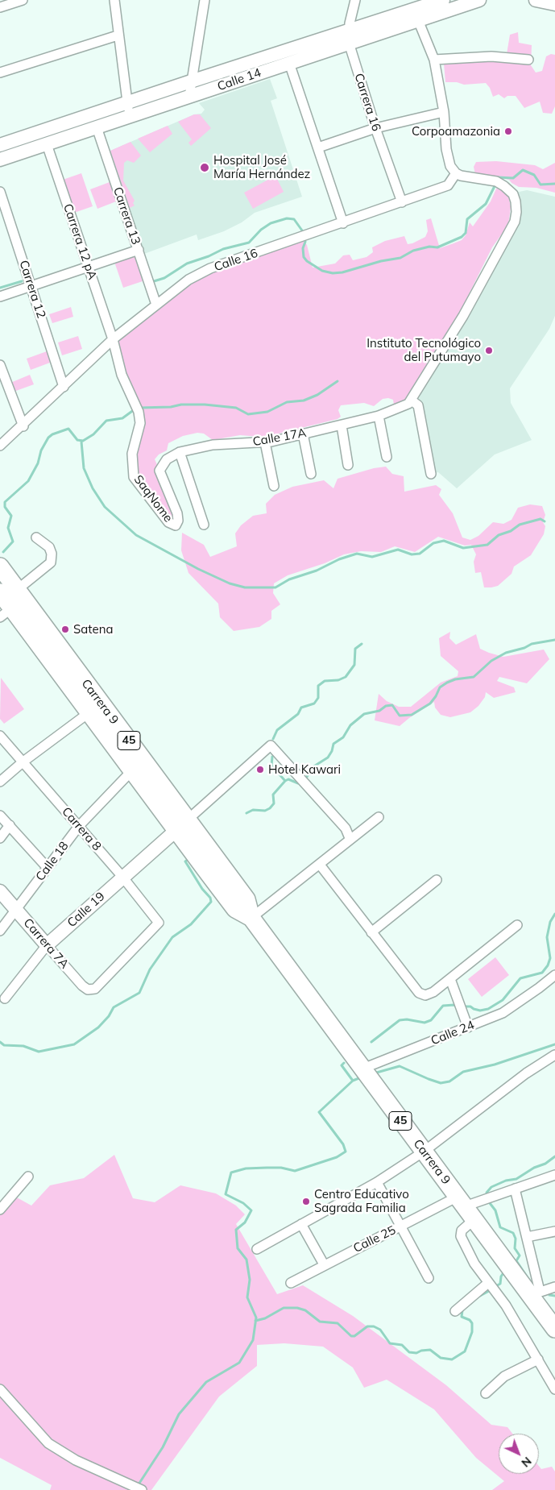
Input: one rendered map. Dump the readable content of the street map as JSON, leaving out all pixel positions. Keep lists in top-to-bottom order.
{
  "streets": {
    "highway": ["Carrera 9", "45"],
    "street": [
      "Calle 14",
      "Carrera 16",
      "Carrera 13",
      "Carrera 12 pA",
      "Calle 16",
      "Carrera 12",
      "Calle 17A",
      "SaqNome",
      "Carrera 8",
      "Calle 18",
      "Calle 19",
      "Carrera 7A",
      "Calle 24",
      "Calle 25"
    ]
  },
  "crossings": [
    ["Calle 14", "Carrera 16"],
    ["Calle 14", "Carrera 13"],
    ["Calle 14", "Carrera 12 pA"],
    ["Carrera 16", "Calle 16"],
    ["Carrera 13", "Calle 16"],
    ["Carrera 12 pA", "Calle 16"],
    ["Carrera 12 pA", "SaqNome"],
    ["Calle 16", "Carrera 12"],
    ["Calle 16", "SaqNome"],
    ["Calle 17A", "SaqNome"],
    ["Carrera 9", "Calle 18"],
    ["Carrera 9", "Calle 19"],
    ["Carrera 9", "Calle 24"],
    ["Carrera 9", "Calle 25"],
    ["Carrera 8", "Calle 18"],
    ["Carrera 8", "Calle 19"],
    ["Carrera 8", "Carrera 7A"],
    ["Calle 18", "Carrera 7A"],
    ["Calle 19", "Carrera 7A"]
  ],
  "places": [
    "Corpoamazonia",
    "Hospital José María Hernández",
    "Instituto Tecnológico del Putumayo",
    "Satena",
    "Hotel Kawari",
    "Centro Educativo Sagrada Familia"
  ],
  "north": "bottom right"
}
